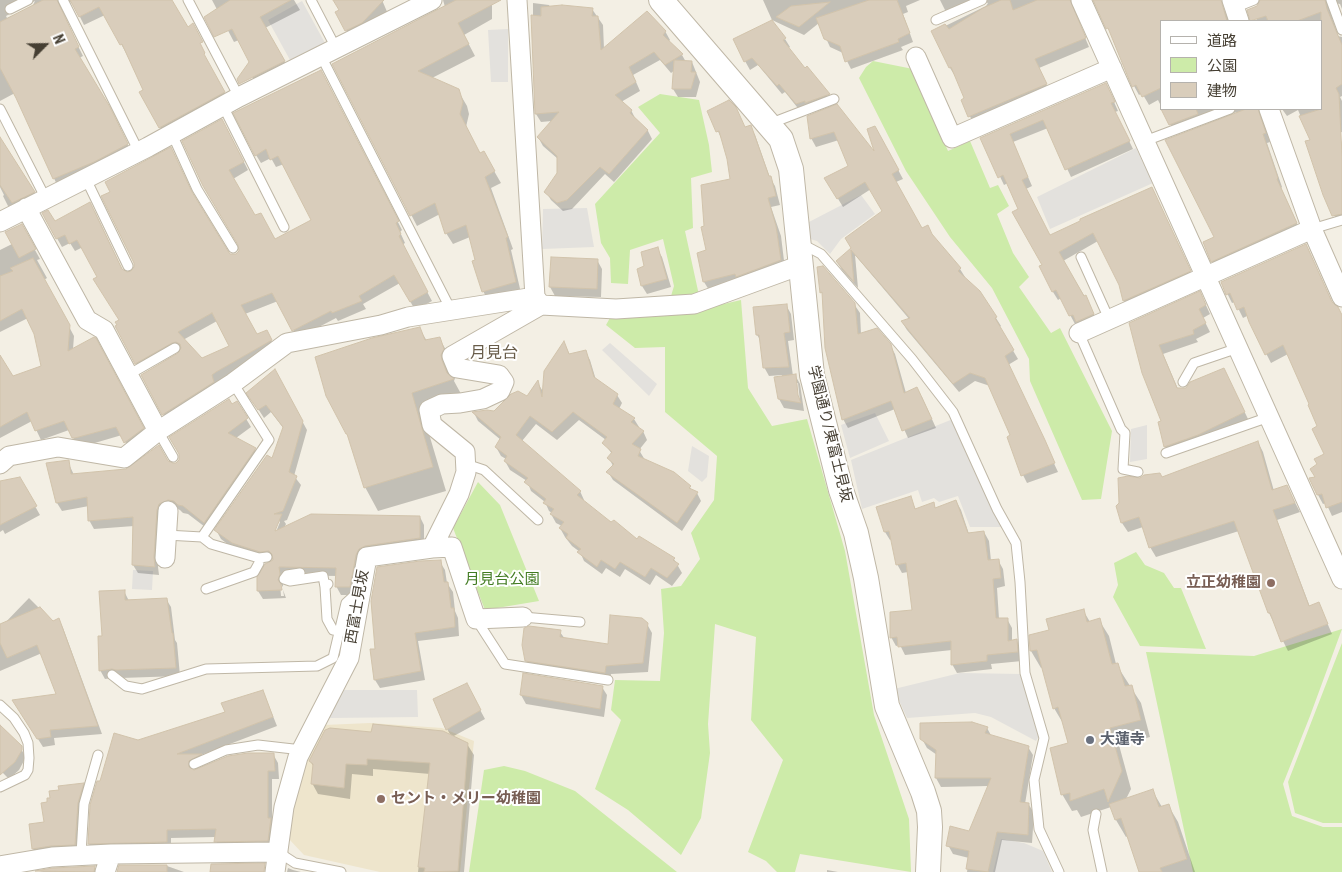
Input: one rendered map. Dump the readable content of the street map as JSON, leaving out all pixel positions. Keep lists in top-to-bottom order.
{
  "streets": {
    "street": ["学園通り/東富士見坂", "西富士見坂"]
  },
  "districts": ["月見台"],
  "parks": ["月見台公園"],
  "places": ["立正幼稚園", "大蓮寺", "セント・メリー幼稚園"],
  "legend": ["道路", "公園", "建物"],
  "north": "top right"
}
